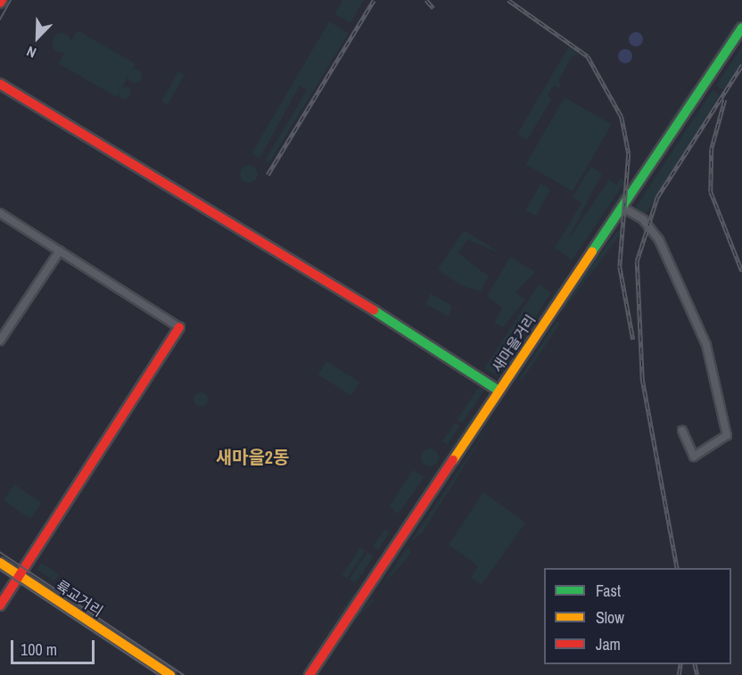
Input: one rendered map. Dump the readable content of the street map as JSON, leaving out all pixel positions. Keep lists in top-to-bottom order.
{
  "streets": {
    "main road": ["새마을거리", "륙교거리"]
  },
  "districts": ["새마을2동"],
  "legend": ["Fast", "Slow", "Jam"],
  "scale_bar": "100 m",
  "north": "bottom left"
}
